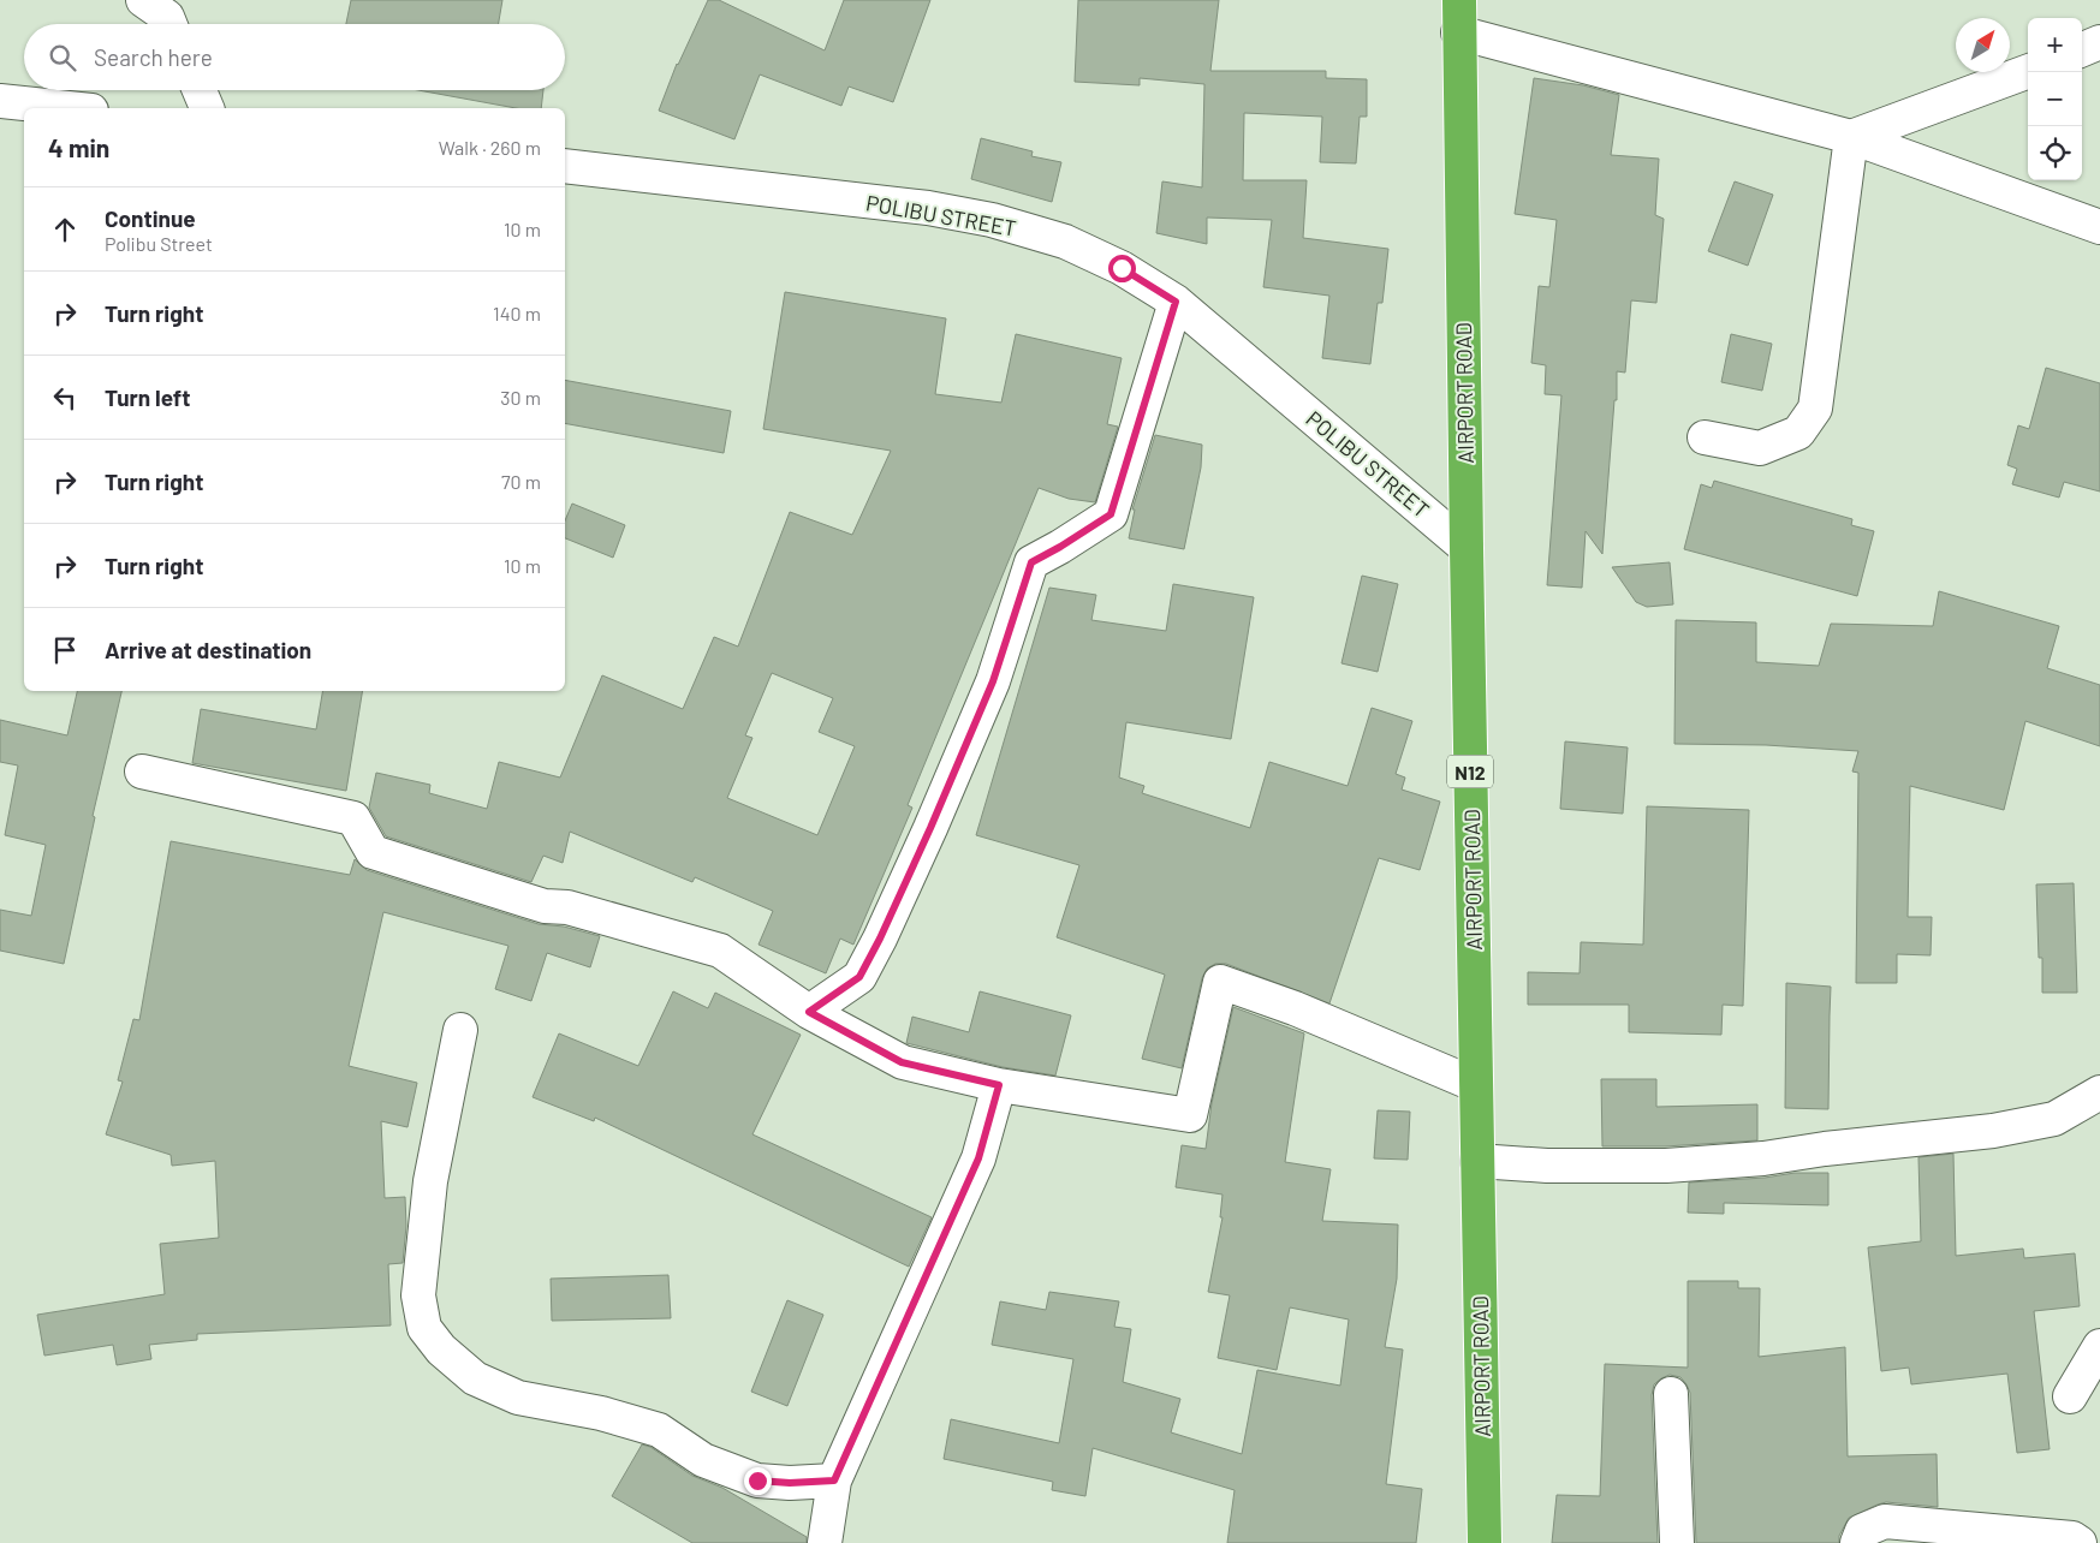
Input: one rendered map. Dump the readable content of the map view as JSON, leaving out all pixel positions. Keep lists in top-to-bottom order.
{
  "streets": {
    "highway": ["AIRPORT ROAD", "N12"],
    "street": ["POLIBU STREET"]
  },
  "crossings": [
    ["POLIBU STREET", "AIRPORT ROAD"]
  ],
  "north": "top right",
  "page": {
    "map_buttons": ["+", "−"],
    "search": "Search here",
    "heading": ["4 min", "Walk · 260 m"],
    "list": [
      ["Continue", "Polibu Street", "10 m"],
      ["Turn right", "140 m"],
      ["Turn left", "30 m"],
      ["Turn right", "70 m"],
      ["Turn right", "10 m"],
      "Arrive at destination"
    ]
  }
}
